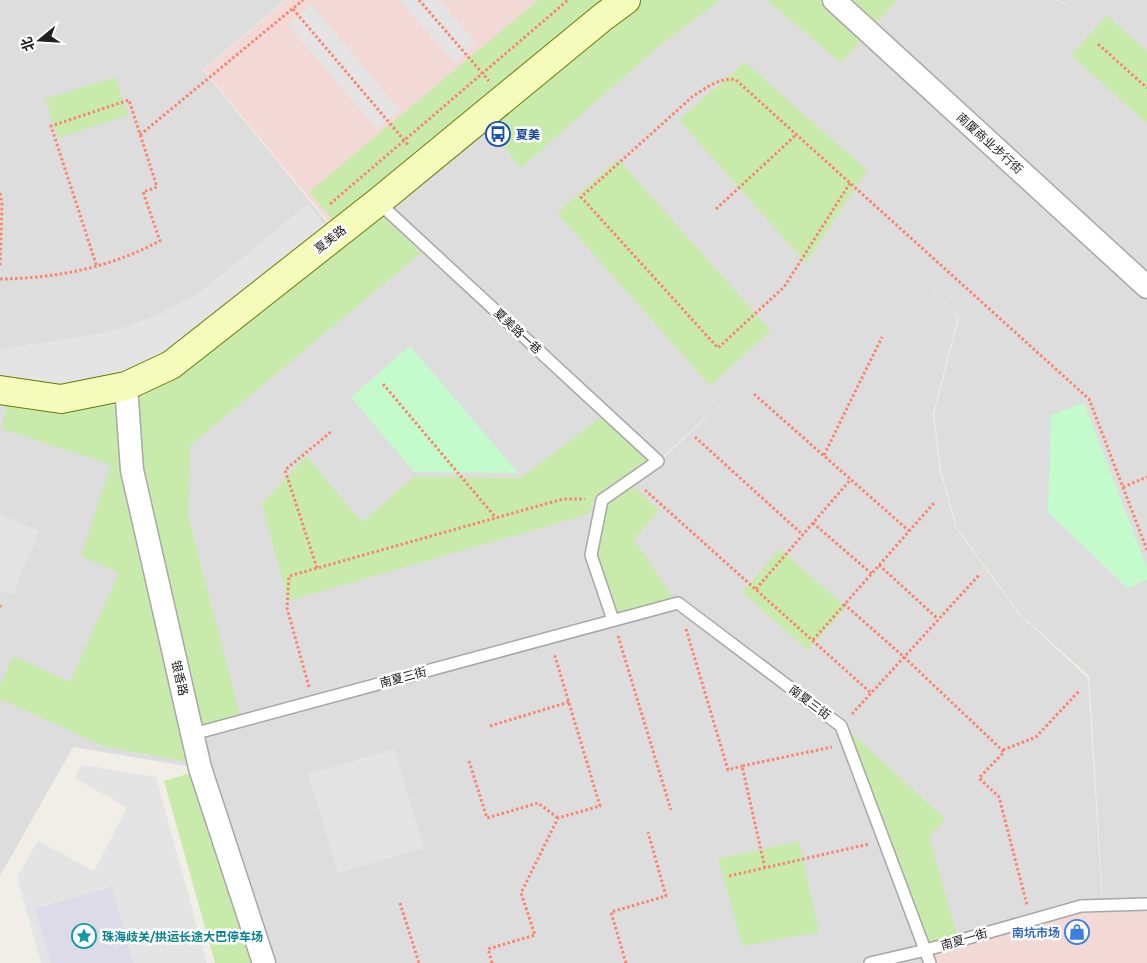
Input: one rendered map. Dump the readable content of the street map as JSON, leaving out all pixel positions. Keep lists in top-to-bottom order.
{
  "streets": {
    "street": ["南厦商业步行街", "夏美路", "银香路"],
    "lane": ["夏美路一巷", "南夏三街", "南夏一街"]
  },
  "crossings": [
    ["夏美路", "夏美路一巷"],
    ["夏美路", "银香路"],
    ["南夏三街", "银香路"],
    ["南夏三街", "南夏一街"]
  ],
  "places": {
    "bus stop": ["夏美"],
    "shop": ["南坑市场"],
    "place": ["珠海歧关/拱运长途大巴停车场"]
  },
  "north": "left"
}
